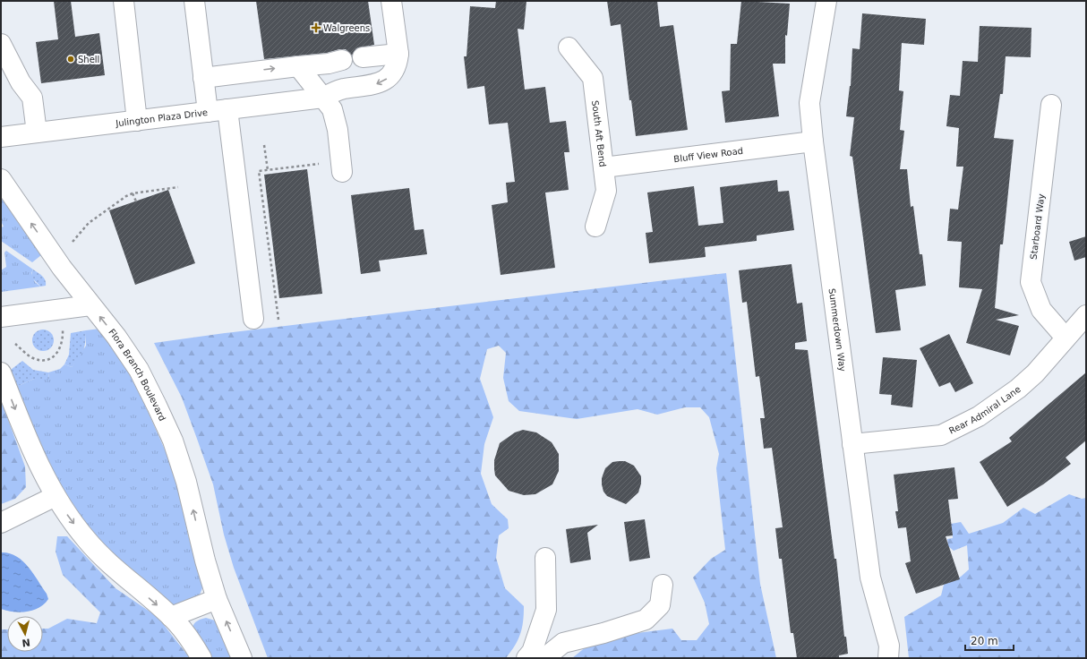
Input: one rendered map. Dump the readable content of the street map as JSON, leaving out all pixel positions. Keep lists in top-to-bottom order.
{
  "streets": {
    "street": [
      "Julington Plaza Drive",
      "South Aft Bend",
      "Bluff View Road",
      "Starboard Way",
      "Summerdown Way",
      "Flora Branch Boulevard",
      "Rear Admiral Lane"
    ]
  },
  "crossings": [
    ["South Aft Bend", "Bluff View Road"],
    ["Bluff View Road", "Summerdown Way"],
    ["Starboard Way", "Rear Admiral Lane"],
    ["Summerdown Way", "Rear Admiral Lane"]
  ],
  "places": {
    "health": ["Walgreens"],
    "other": ["Shell"]
  },
  "scale_bar": "20 m",
  "north": "bottom"
}
